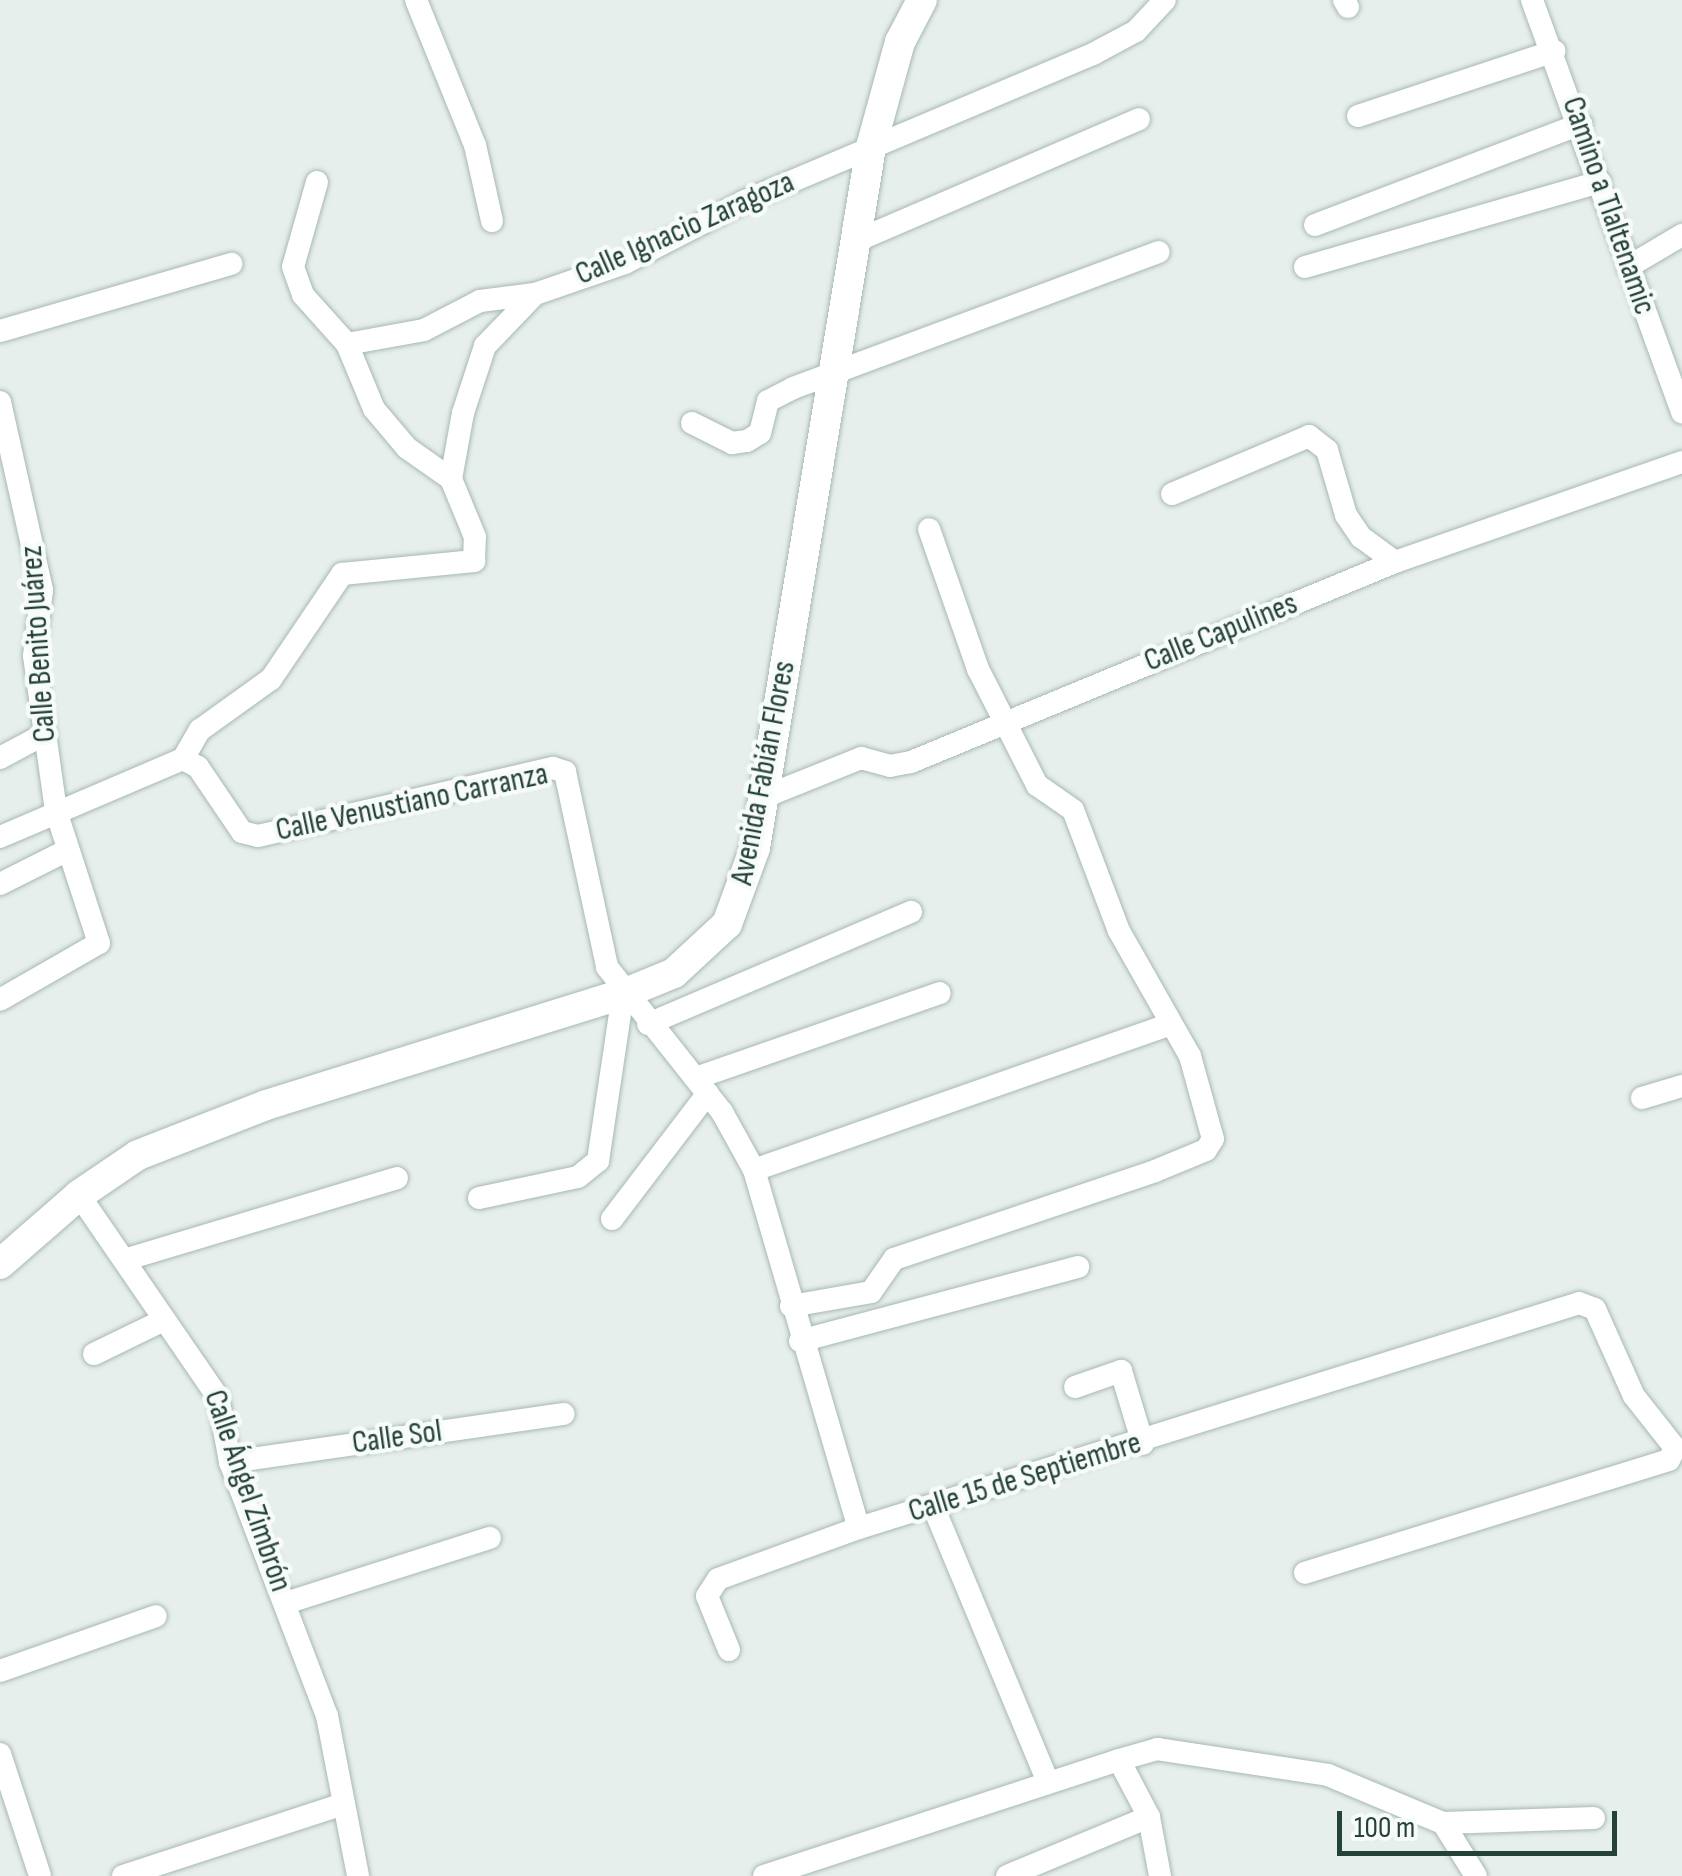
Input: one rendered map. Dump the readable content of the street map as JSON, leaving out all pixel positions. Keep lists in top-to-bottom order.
{
  "streets": {
    "main road": ["Avenida Fabián Flores"],
    "street": [
      "Camino a Tlaltenamic",
      "Calle Ignacio Zaragoza",
      "Calle Capulines",
      "Calle Benito Juárez",
      "Calle Venustiano Carranza",
      "Calle Sol",
      "Calle 15 de Septiembre",
      "Calle Ángel Zimbrón"
    ]
  },
  "crossings": [
    ["Calle Ignacio Zaragoza", "Avenida Fabián Flores"],
    ["Calle Capulines", "Avenida Fabián Flores"],
    ["Avenida Fabián Flores", "Calle Venustiano Carranza"],
    ["Avenida Fabián Flores", "Calle Ángel Zimbrón"],
    ["Calle Sol", "Calle Ángel Zimbrón"]
  ],
  "scale_bar": "100 m"
}
